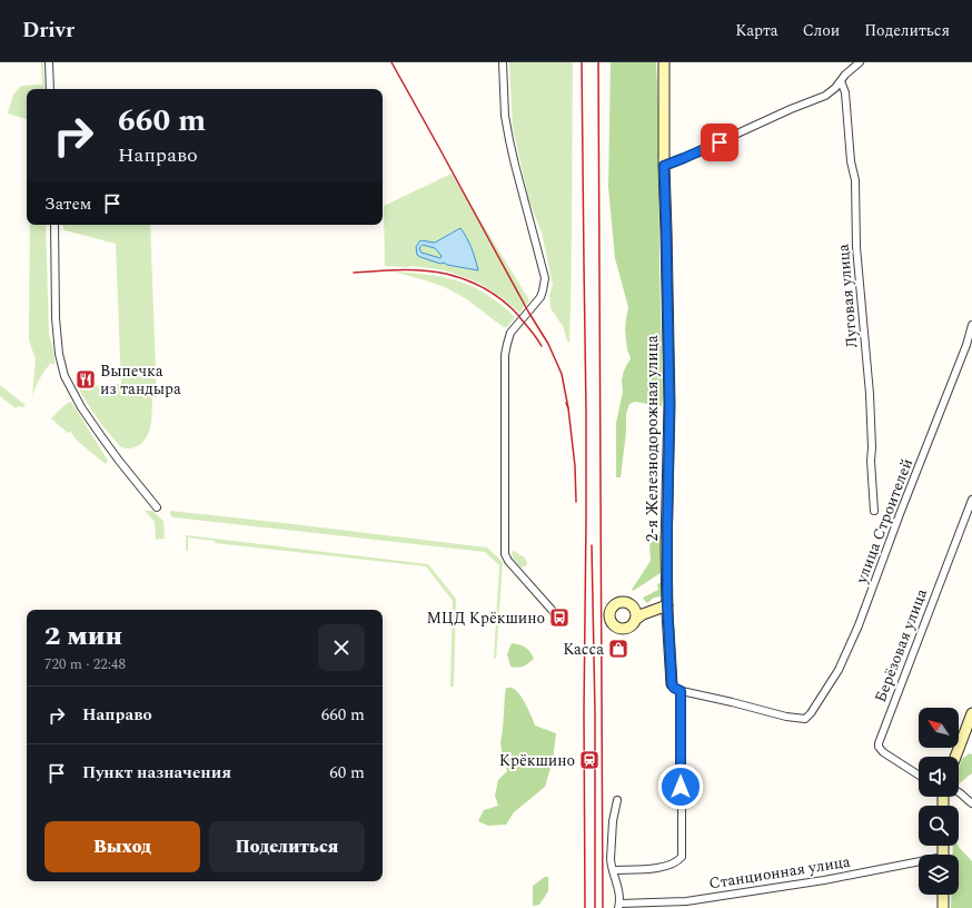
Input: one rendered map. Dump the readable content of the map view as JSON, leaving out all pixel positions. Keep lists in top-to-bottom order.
{
  "streets": {
    "street": [
      "Луговая улица",
      "2-я Железнодорожная улица",
      "улица Строителей",
      "Берёзовая улица",
      "Станционная улица"
    ]
  },
  "crossings": [
    ["2-я Железнодорожная улица", "улица Строителей"]
  ],
  "places": {
    "restaurant": ["Выпечка из тандыра"],
    "bus stop": ["МЦД Крёкшино"],
    "shop": ["Касса"],
    "station": ["Крёкшино"]
  },
  "north": "top left",
  "page": {
    "header": "Drivr",
    "nav": ["Карта", "Слои", "Поделиться"],
    "turn": ["660 m", "Направо"],
    "then": "Затем",
    "heading": ["2 мин", "720 m · 22:48"],
    "list": [
      {
        "name": "Направо",
        "value": "660 m"
      },
      {
        "name": "Пункт назначения",
        "value": "60 m"
      }
    ],
    "buttons": ["Выход", "Поделиться"]
  }
}
